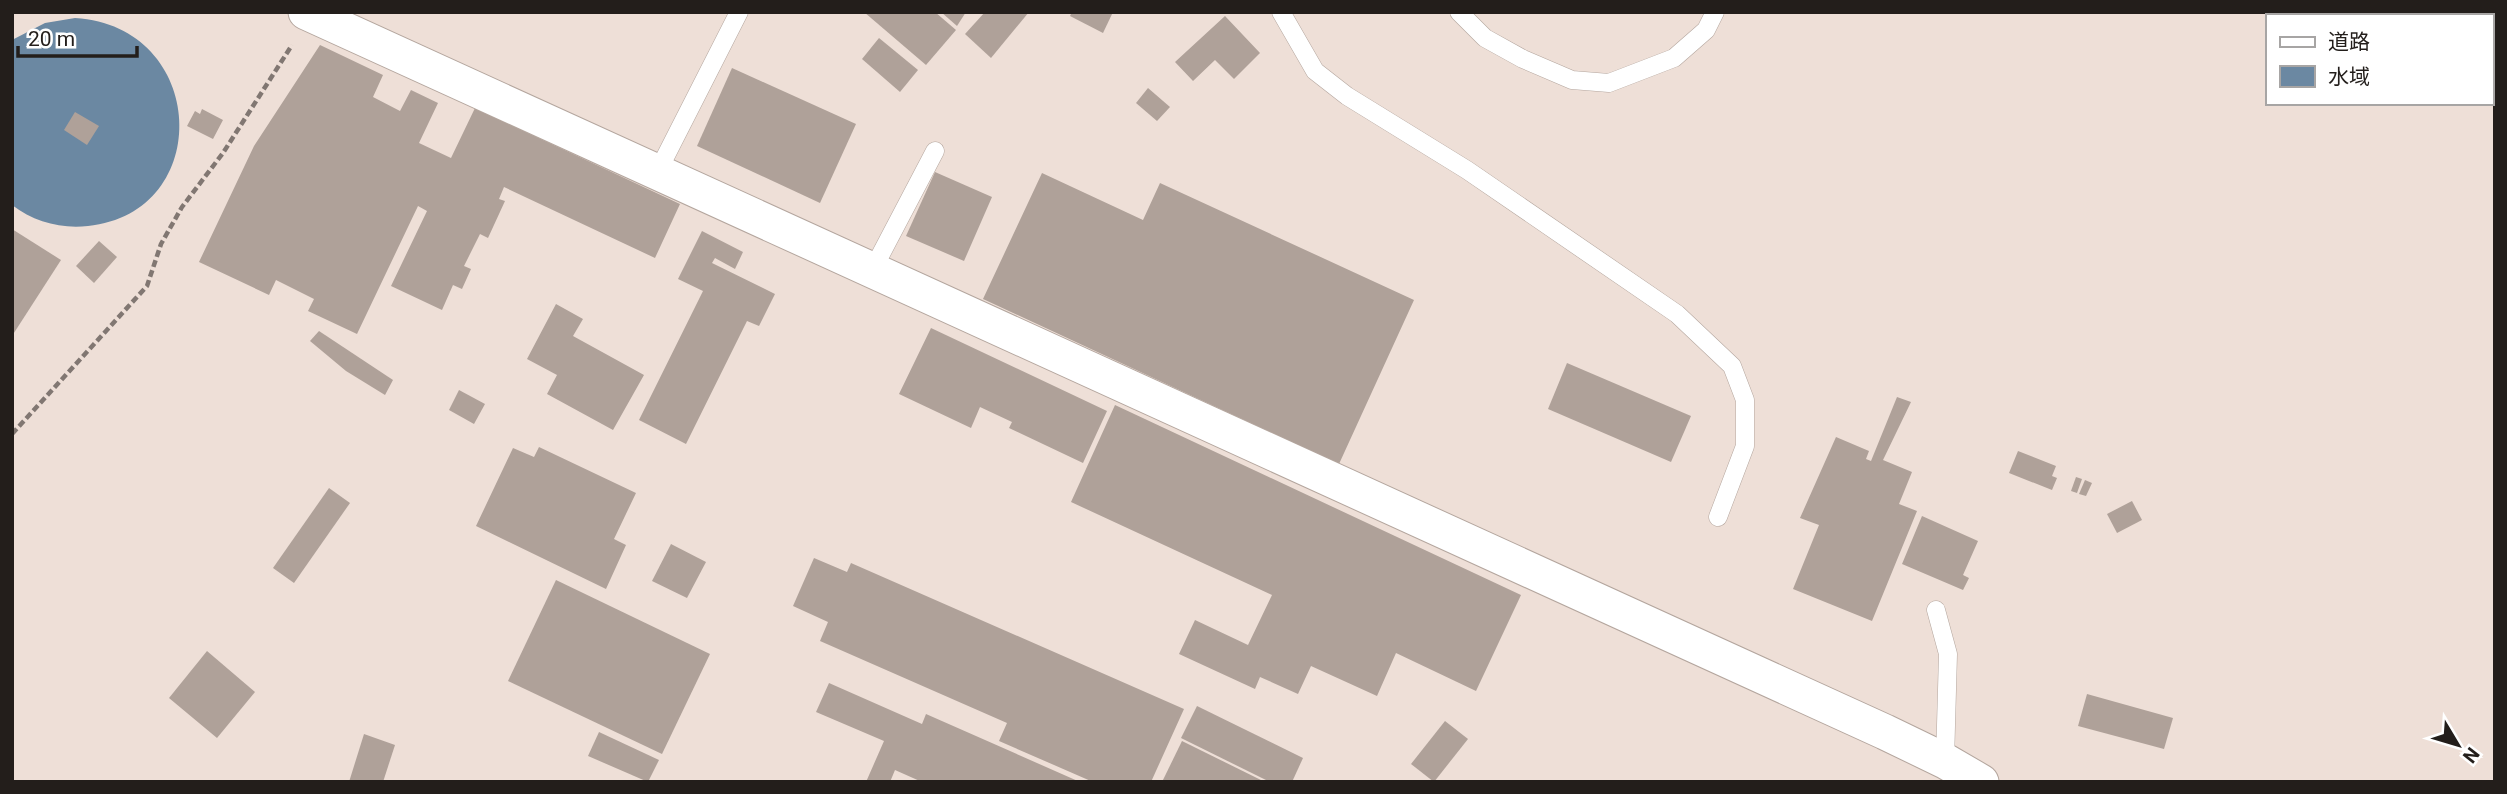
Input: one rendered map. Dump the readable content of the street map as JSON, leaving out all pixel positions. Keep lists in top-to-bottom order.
{
  "legend": ["道路", "水域"],
  "scale_bar": "20 m",
  "north": "bottom right"
}
